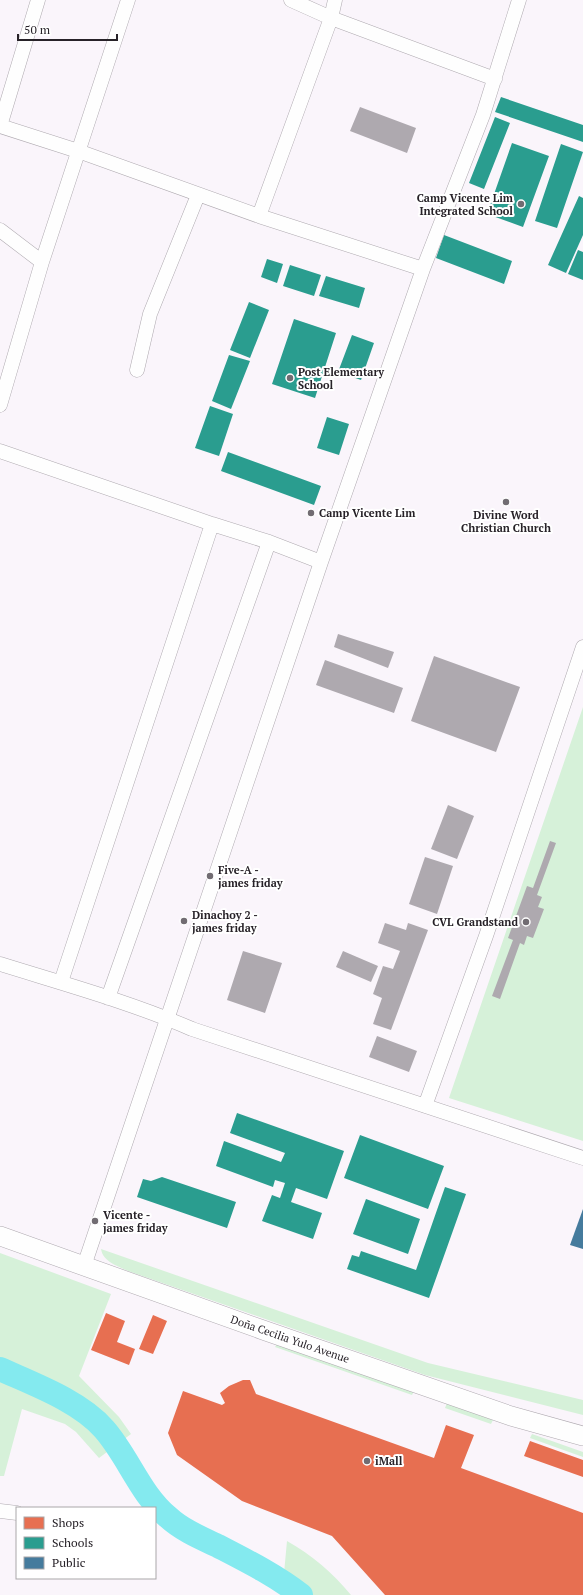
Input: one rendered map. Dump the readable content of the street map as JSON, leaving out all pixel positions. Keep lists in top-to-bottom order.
{
  "streets": {
    "main road": ["Doña Cecilia Yulo Avenue"]
  },
  "places": [
    "Camp Vicente Lim Integrated School",
    "Post Elementary School",
    "Divine Word Christian Church",
    "Camp Vicente Lim",
    "Five-A - james friday",
    "Dinachoy 2 - james friday",
    "CVL Grandstand",
    "Vicente - james friday",
    "iMall"
  ],
  "legend": ["Shops", "Schools", "Public"],
  "scale_bar": "50 m"
}
